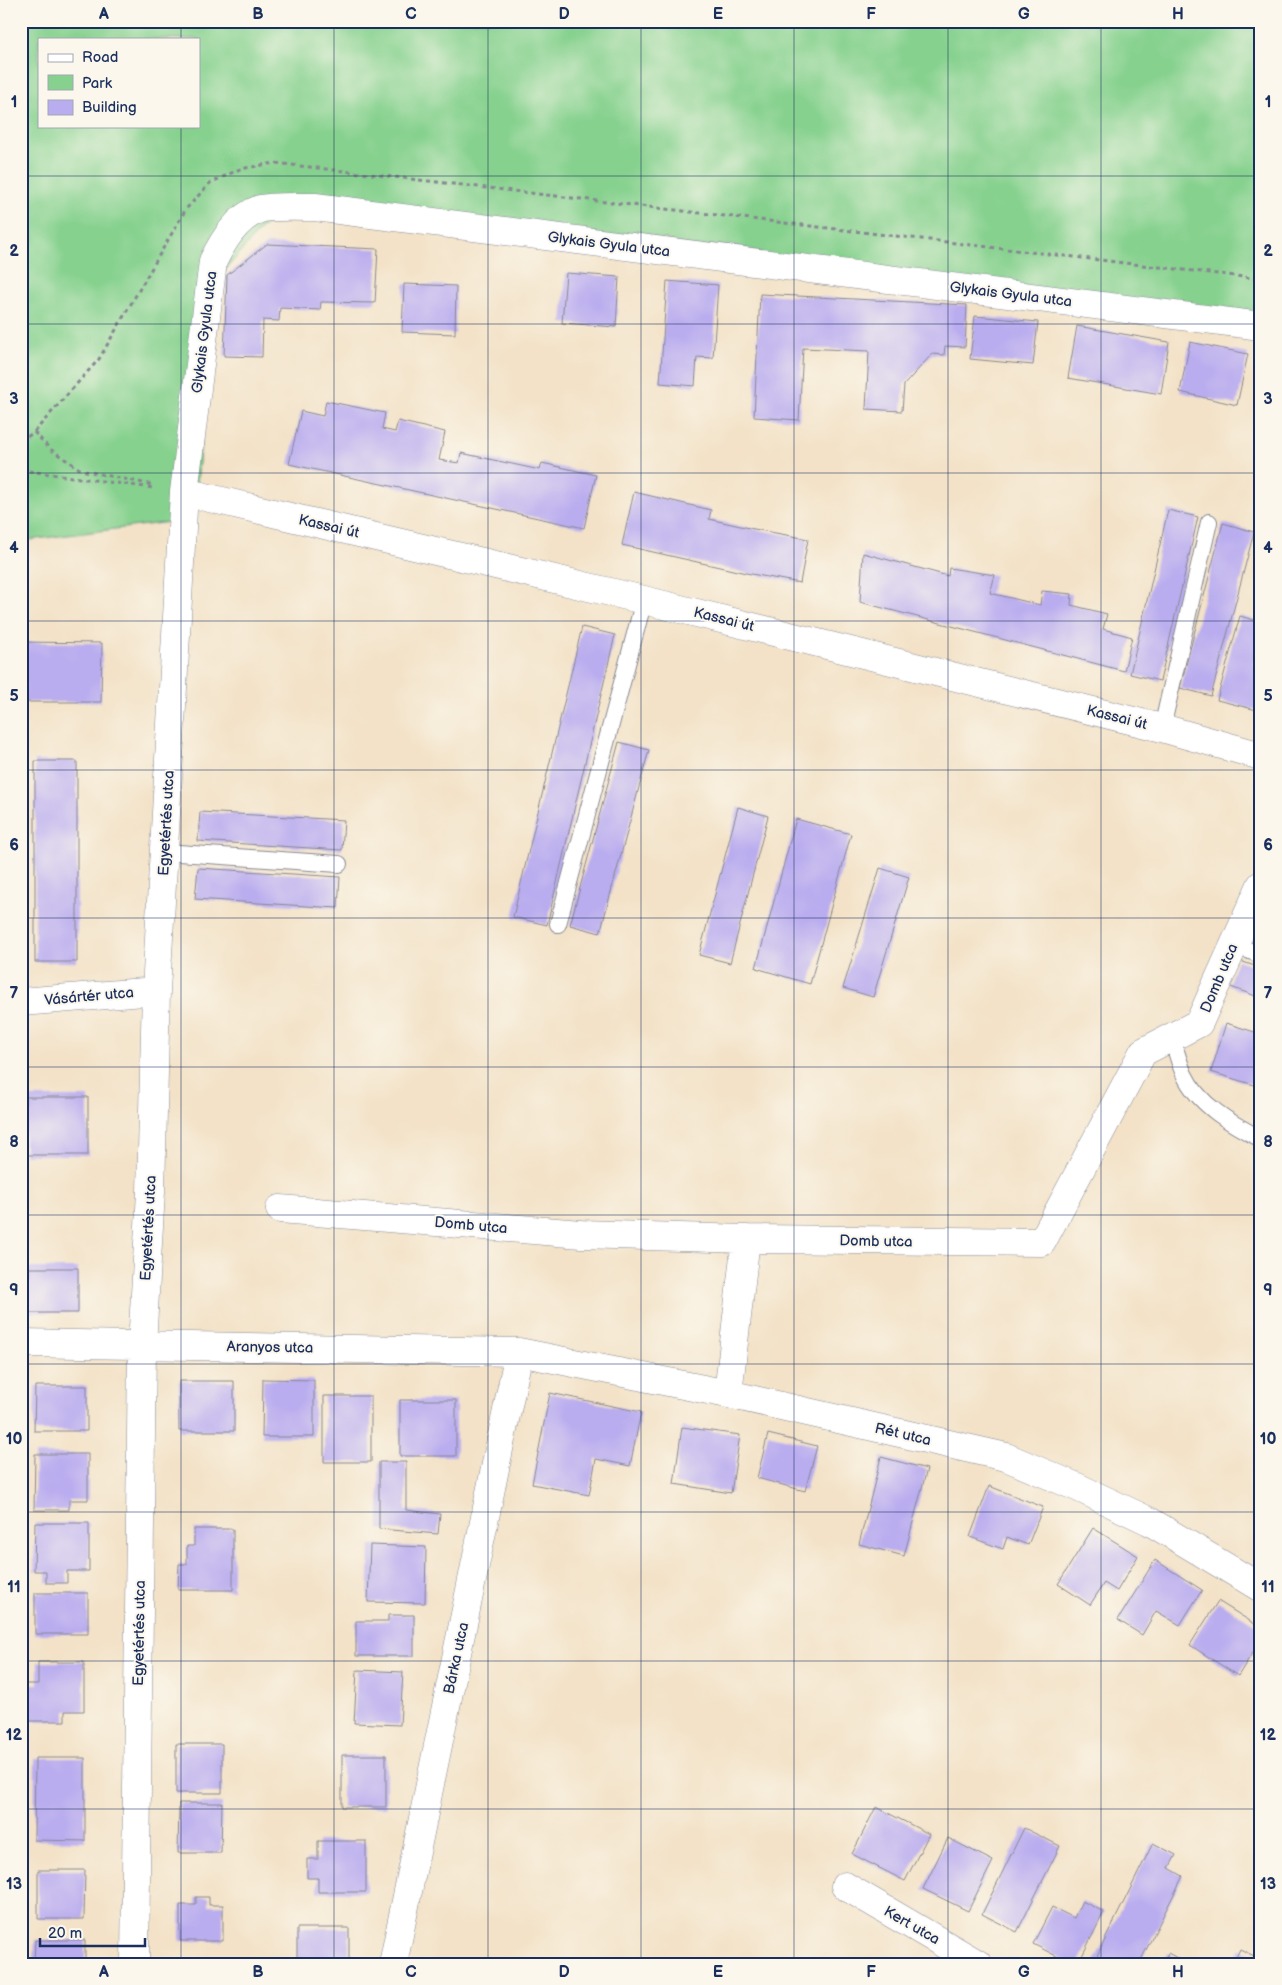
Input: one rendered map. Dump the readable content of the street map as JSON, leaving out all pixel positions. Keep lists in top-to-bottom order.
{
  "streets": {
    "street": [
      "Glykais Gyula utca",
      "Kassai út",
      "Egyetértés utca",
      "Domb utca",
      "Vásártér utca",
      "Aranyos utca",
      "Rét utca",
      "Bárka utca",
      "Kert utca"
    ]
  },
  "crossings": [
    ["Glykais Gyula utca", "Kassai út"],
    ["Glykais Gyula utca", "Egyetértés utca"],
    ["Kassai út", "Egyetértés utca"],
    ["Egyetértés utca", "Vásártér utca"],
    ["Egyetértés utca", "Aranyos utca"],
    ["Aranyos utca", "Rét utca"],
    ["Aranyos utca", "Bárka utca"],
    ["Rét utca", "Bárka utca"]
  ],
  "legend": ["Road", "Park", "Building"],
  "scale_bar": "20 m",
  "grid": {
    "columns": [
      "A",
      "B",
      "C",
      "D",
      "E",
      "F",
      "G",
      "H"
    ],
    "rows": [
      "1",
      "2",
      "3",
      "4",
      "5",
      "6",
      "7",
      "8",
      "9",
      "10",
      "11",
      "12",
      "13"
    ]
  }
}
